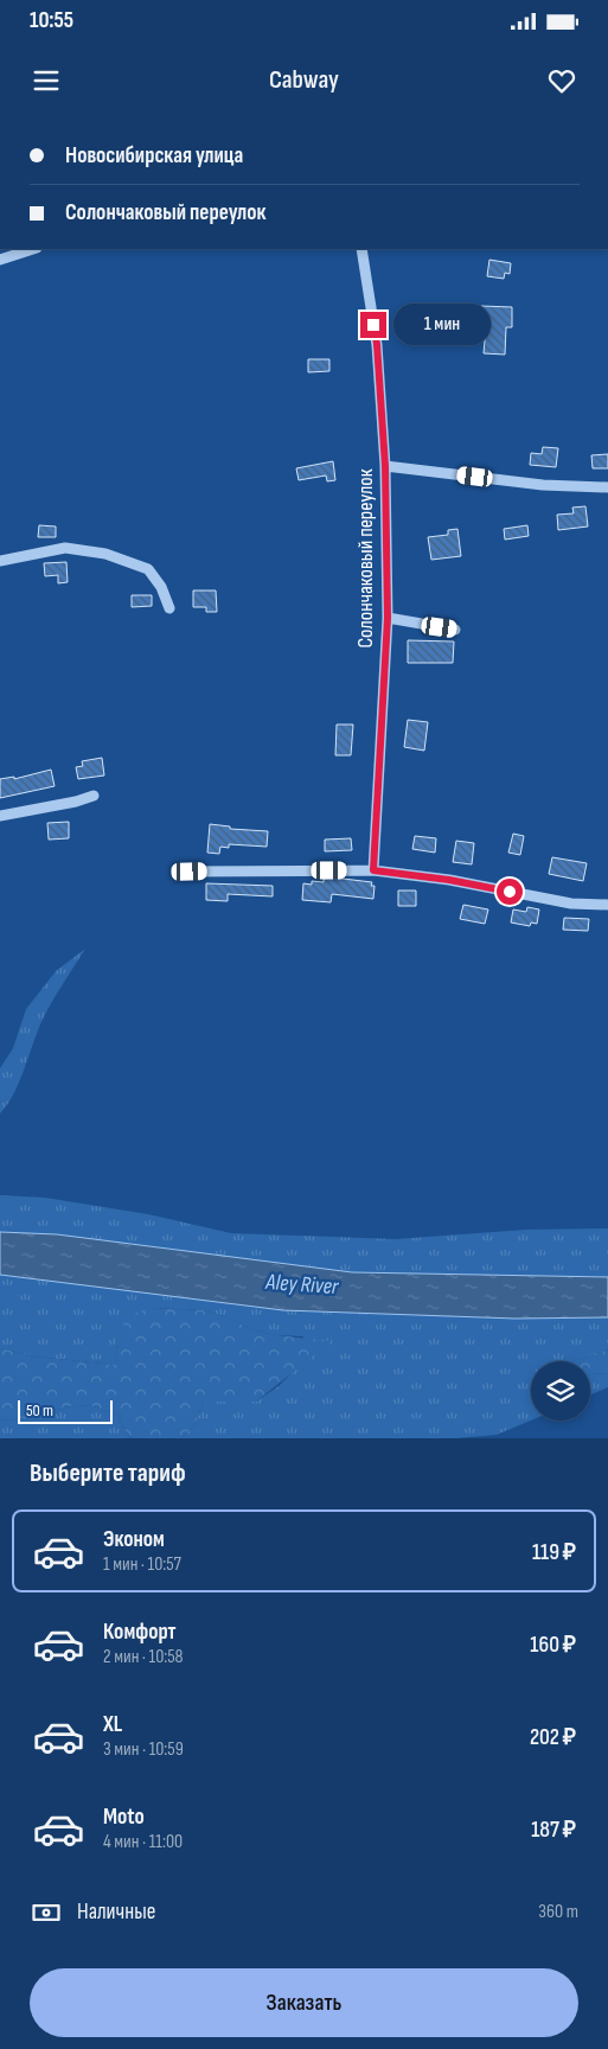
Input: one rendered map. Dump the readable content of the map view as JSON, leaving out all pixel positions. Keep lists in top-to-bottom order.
{
  "streets": {
    "street": ["Солончаковый переулок"]
  },
  "water": ["Aley River"],
  "scale_bar": "50 m",
  "page": {
    "status": "10:55",
    "header": "Cabway",
    "banner": ["Новосибирская улица", "Солончаковый переулок"],
    "bubble": "1 мин",
    "scale": "50 m",
    "heading": "Выберите тариф",
    "list": [
      {
        "name": "Эконом",
        "note": "1 мин · 10:57",
        "value": "119 ₽"
      },
      {
        "name": "Комфорт",
        "note": "2 мин · 10:58",
        "value": "160 ₽"
      },
      {
        "name": "XL",
        "note": "3 мин · 10:59",
        "value": "202 ₽"
      },
      {
        "name": "Moto",
        "note": "4 мин · 11:00",
        "value": "187 ₽"
      }
    ],
    "pay": ["Наличные", "360 m"],
    "buttons": "Заказать"
  }
}
